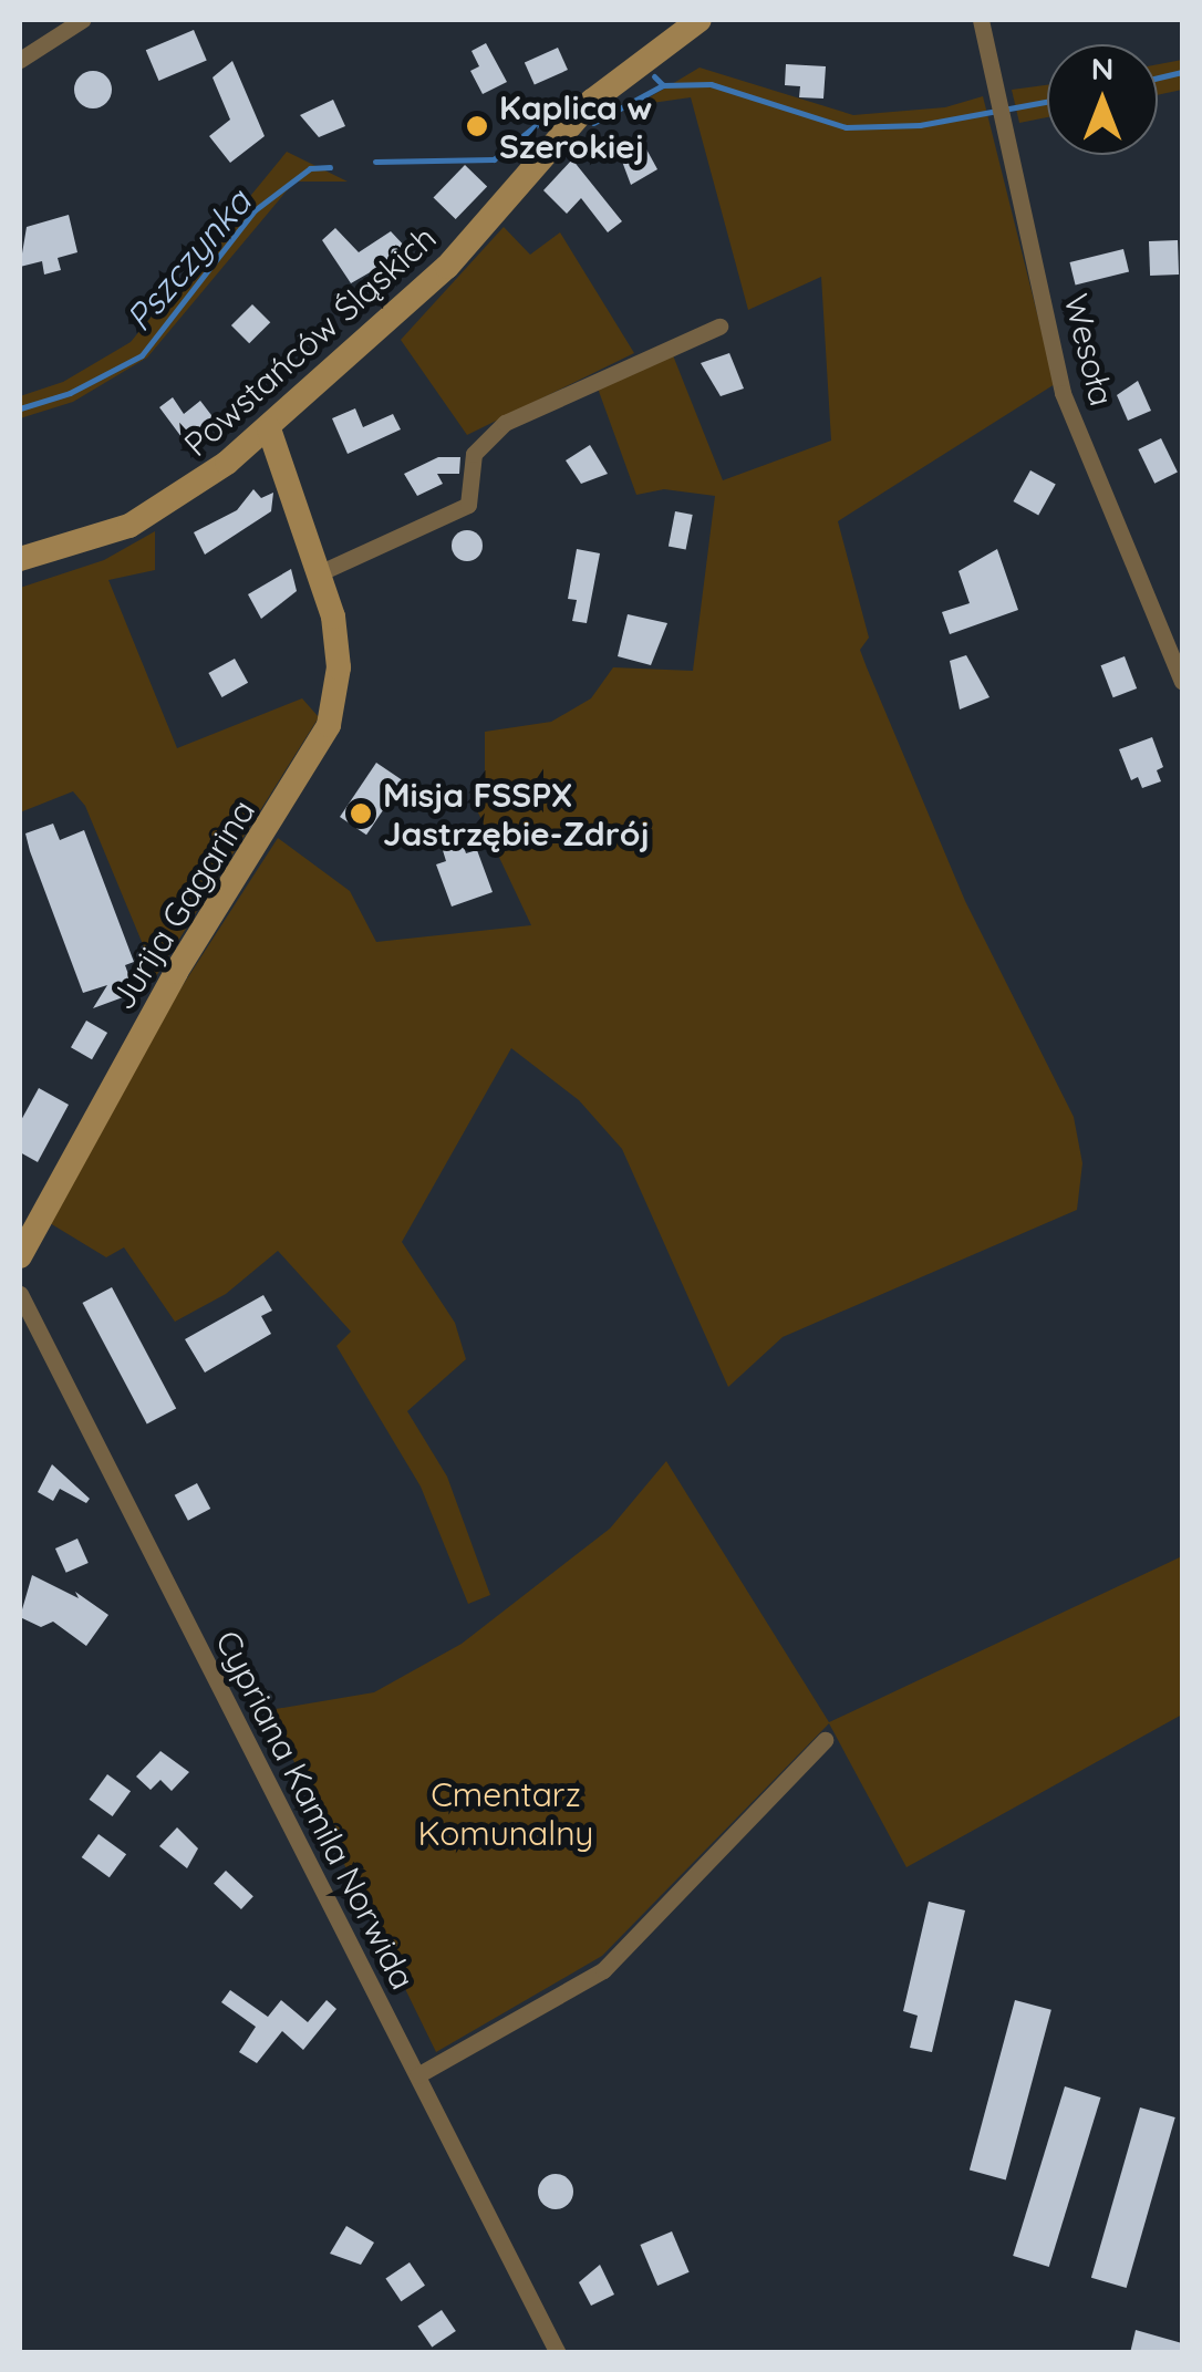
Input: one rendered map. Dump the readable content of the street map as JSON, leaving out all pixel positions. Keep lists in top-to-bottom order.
{
  "streets": {
    "street": [
      "Powstańców Śląskich",
      "Wesoła",
      "Jurija Gagarina",
      "Cypriana Kamila Norwida"
    ]
  },
  "crossings": [
    ["Powstańców Śląskich", "Jurija Gagarina"]
  ],
  "water": ["Pszczynka"],
  "parks": ["Cmentarz Komunalny"],
  "places": ["Kaplica w Szerokiej", "Misja FSSPX Jastrzębie-Zdrój"],
  "north": "top"
}
